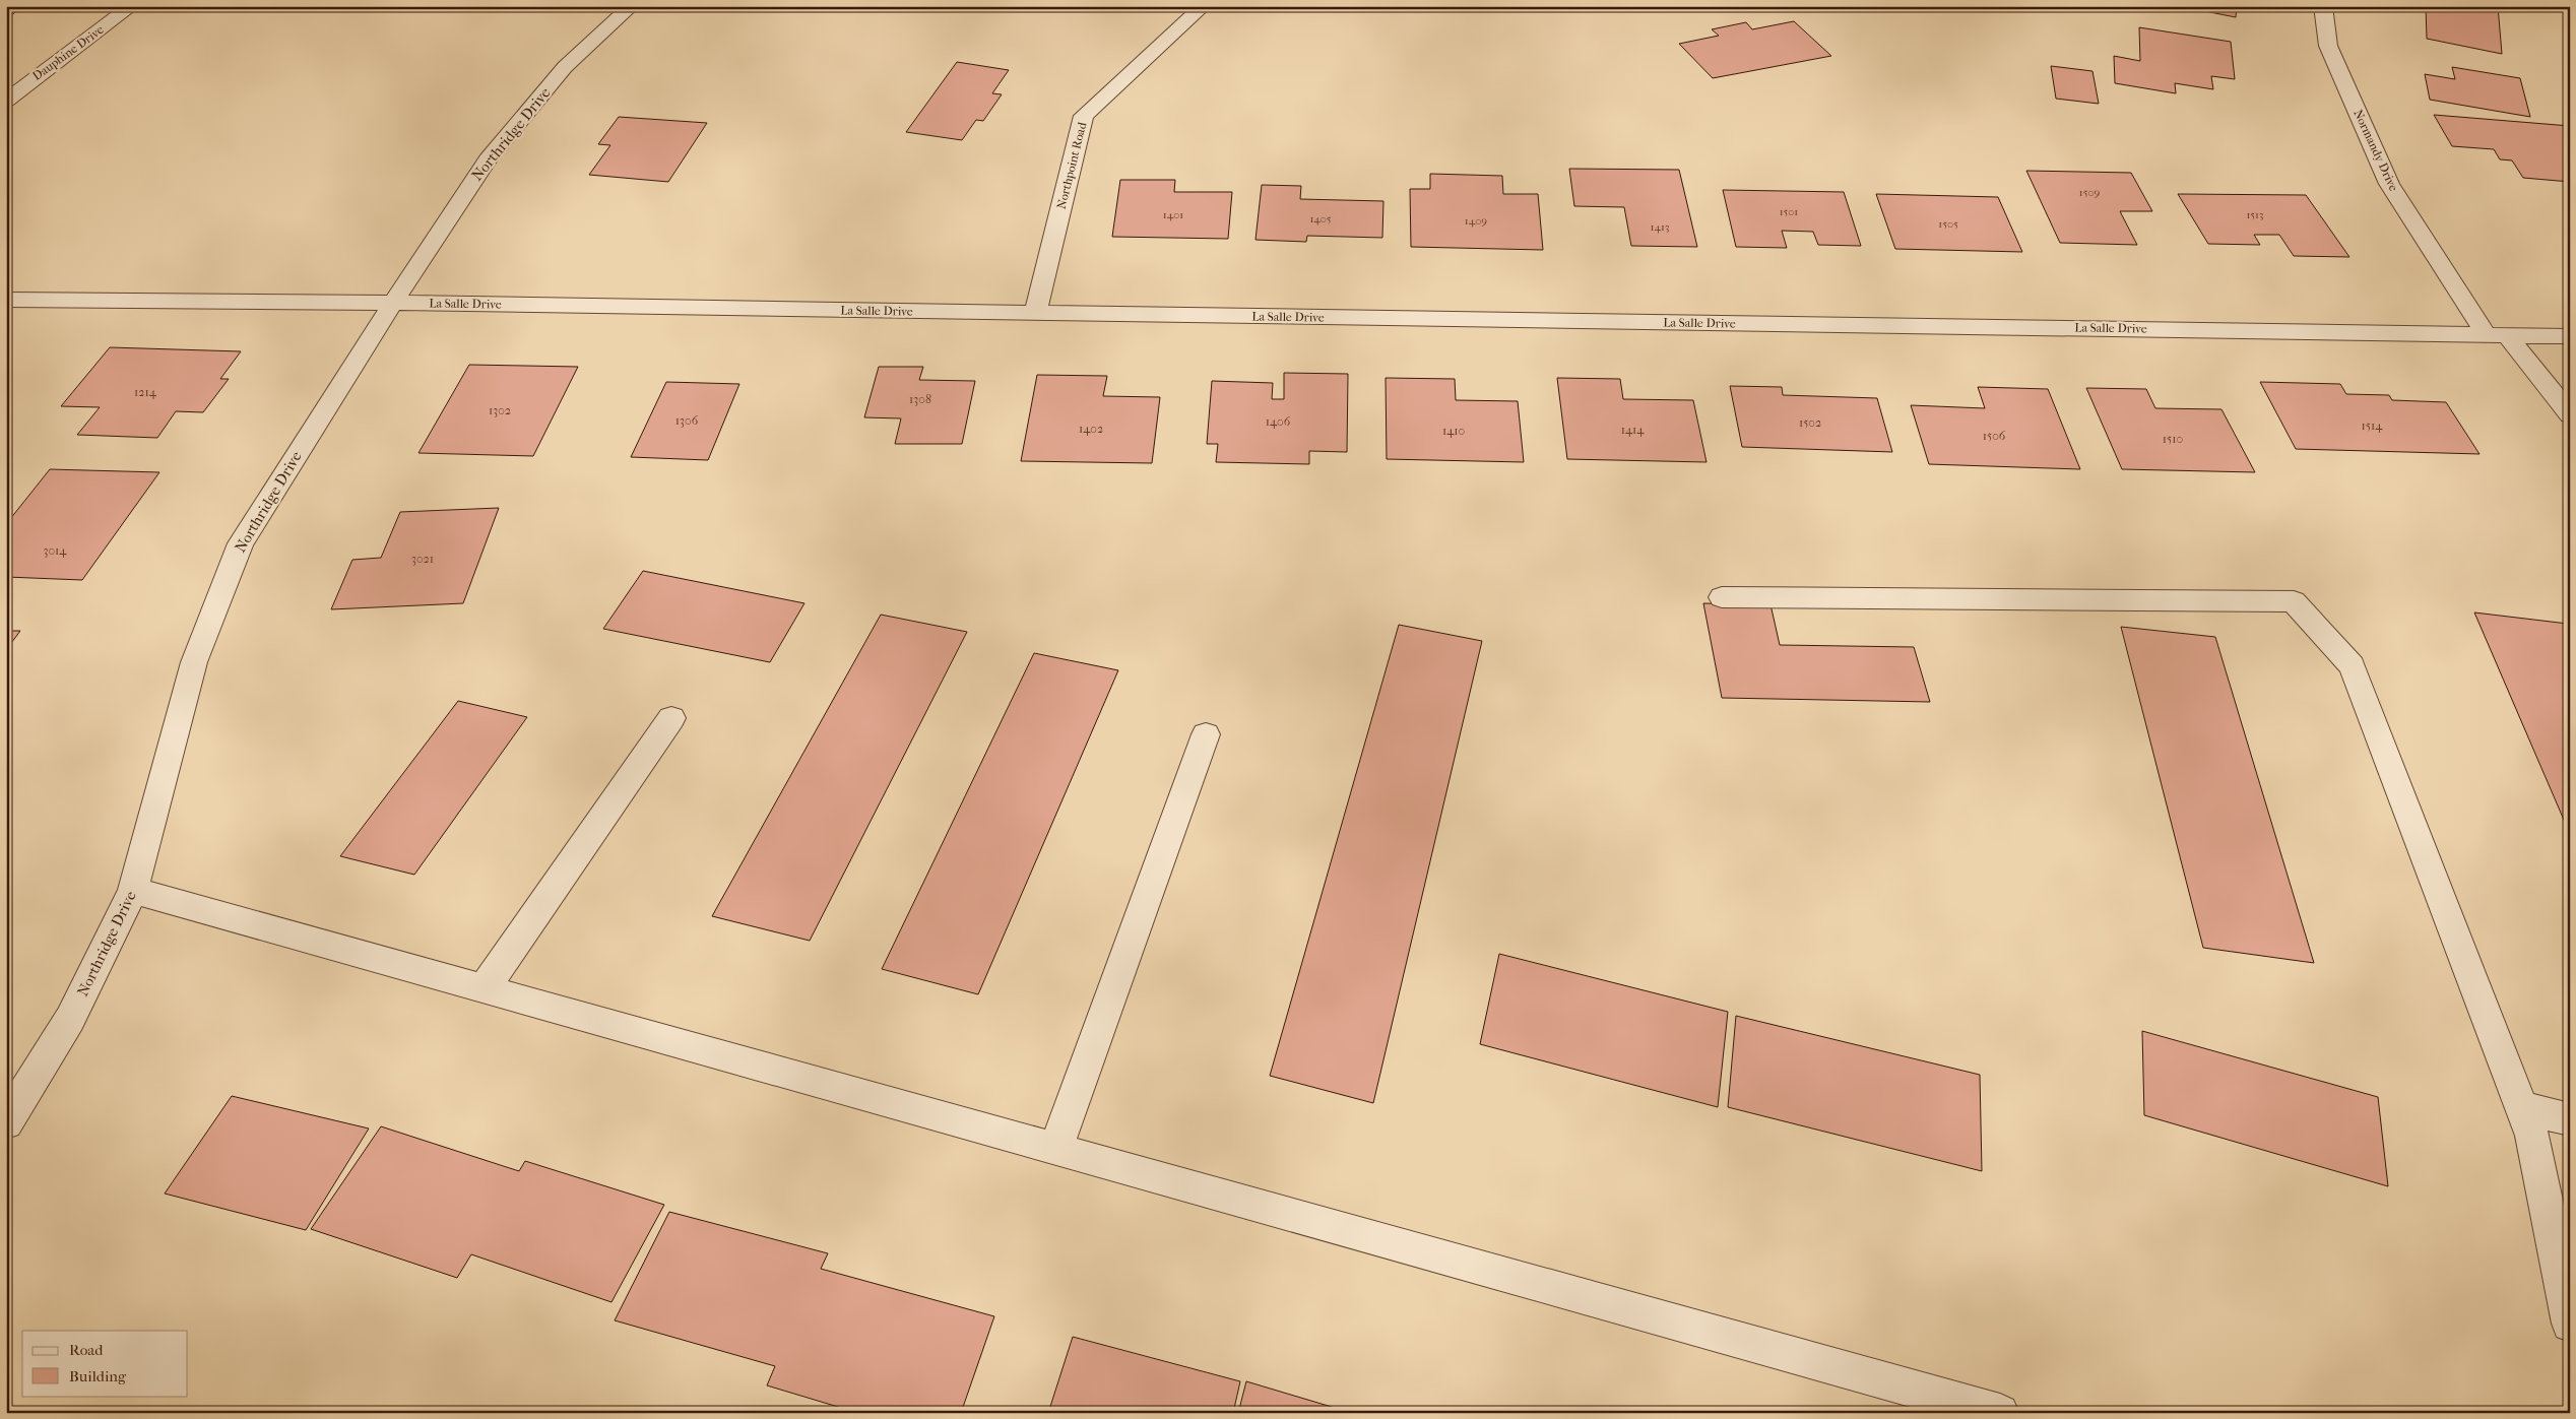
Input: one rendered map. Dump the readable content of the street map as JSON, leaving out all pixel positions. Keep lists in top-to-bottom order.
{
  "streets": {
    "street": [
      "Dauphine Drive",
      "Northridge Drive",
      "Normandy Drive",
      "Northpoint Road",
      "La Salle Drive"
    ]
  },
  "crossings": [
    ["Northridge Drive", "La Salle Drive"],
    ["Normandy Drive", "La Salle Drive"],
    ["Northpoint Road", "La Salle Drive"]
  ],
  "house_numbers": [
    "1509",
    "1501",
    "1401",
    "1513",
    "1405",
    "1409",
    "1505",
    "1413",
    "1214",
    "1308",
    "1302",
    "1306",
    "1406",
    "1502",
    "1514",
    "1402",
    "1414",
    "1410",
    "1506",
    "1510",
    "3014",
    "3021"
  ],
  "legend": ["Road", "Building"]
}
